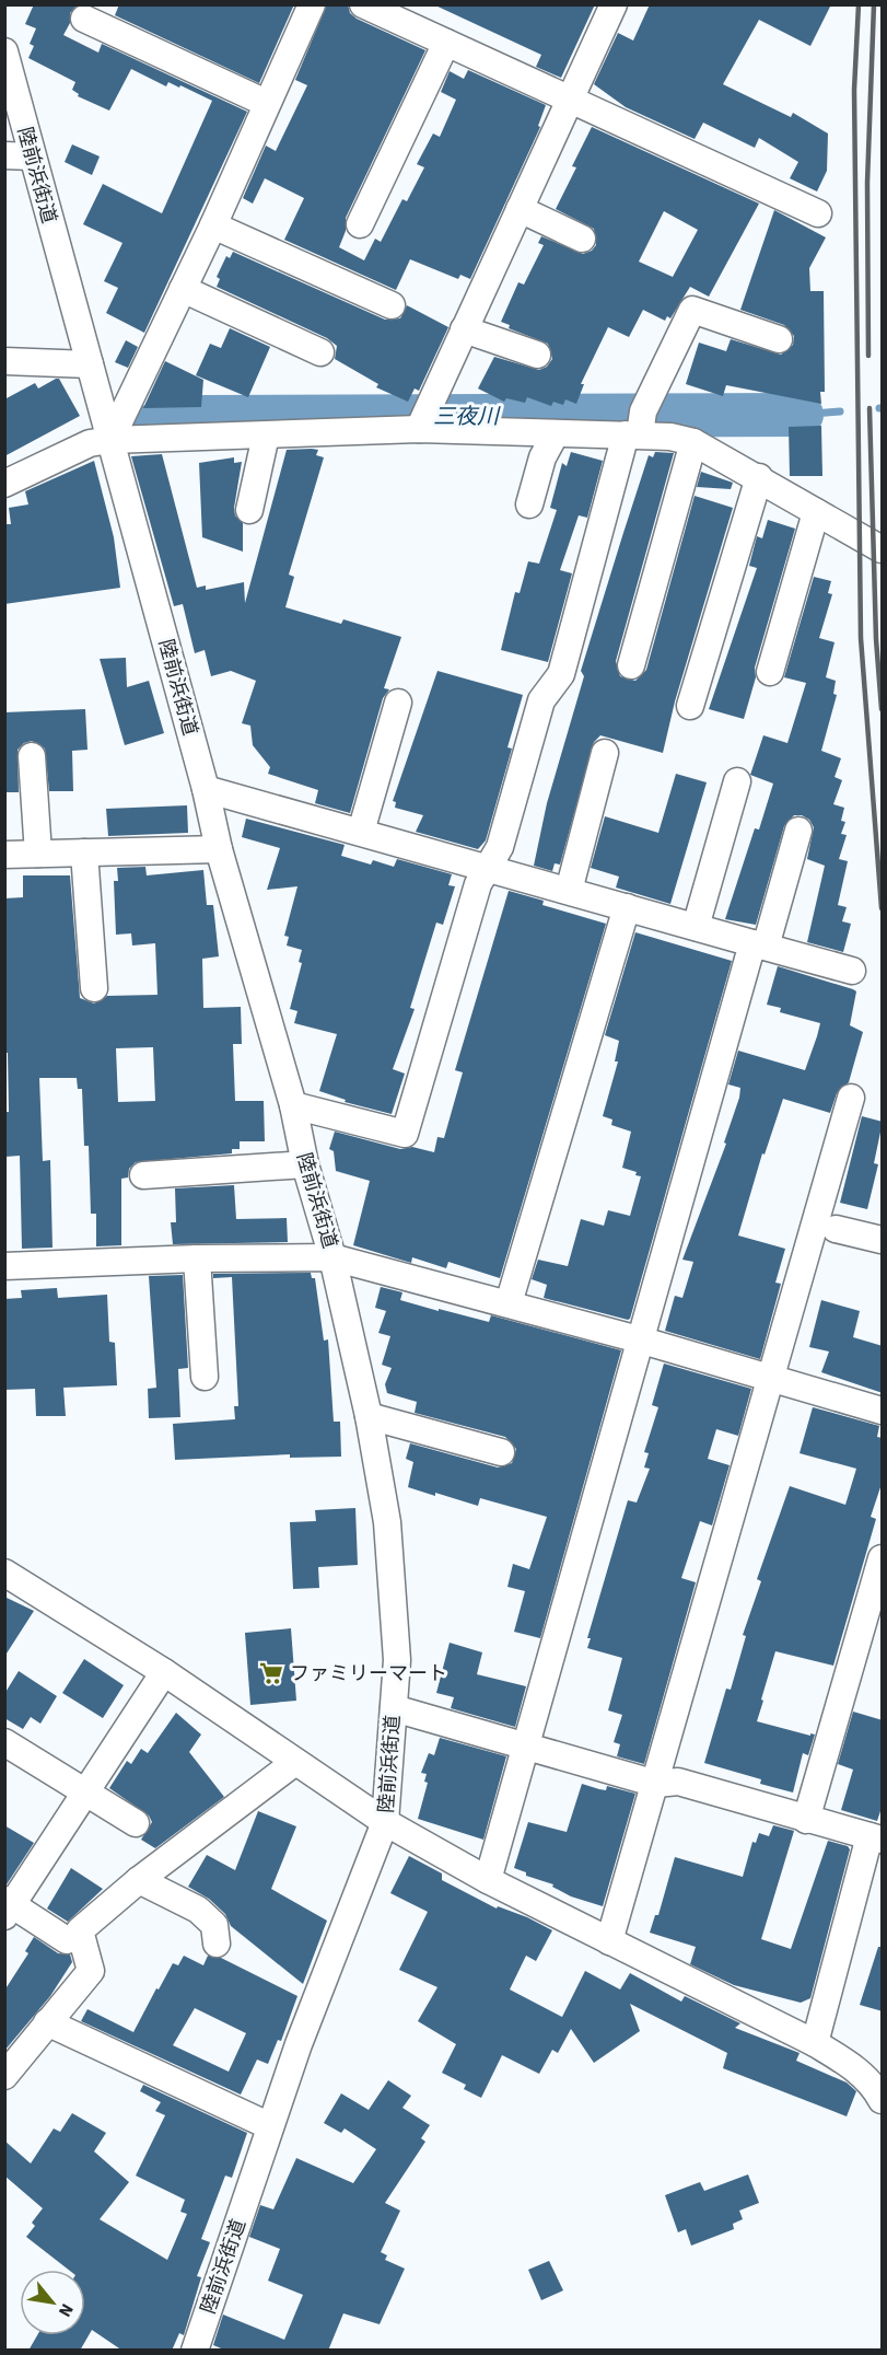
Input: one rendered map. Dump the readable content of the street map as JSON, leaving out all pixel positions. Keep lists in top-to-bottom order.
{
  "streets": {
    "street": ["陸前浜街道"]
  },
  "water": ["三夜川"],
  "places": {
    "supermarket": ["ファミリーマート"]
  },
  "north": "bottom right"
}
